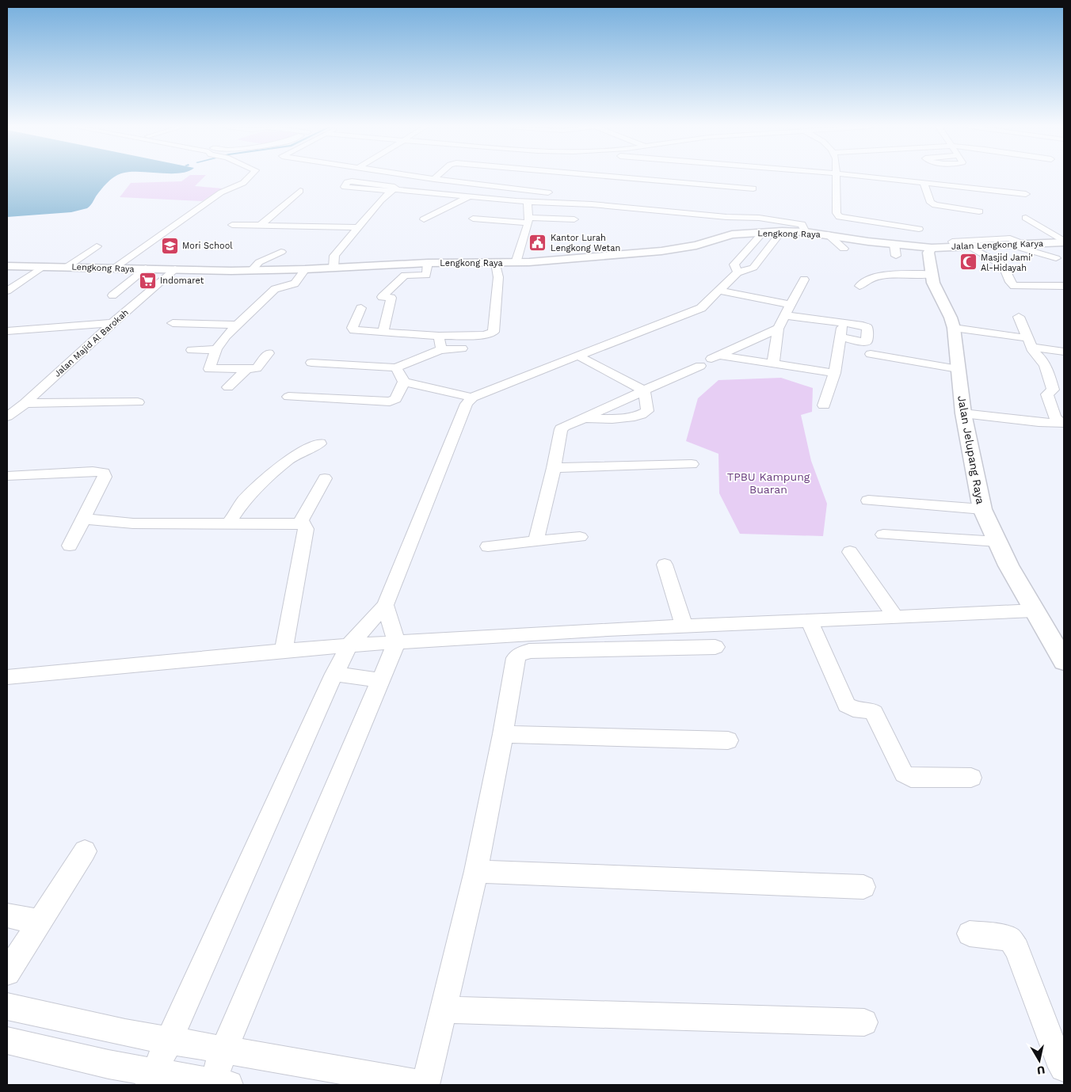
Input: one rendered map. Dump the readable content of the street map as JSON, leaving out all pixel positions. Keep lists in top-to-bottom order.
{
  "streets": {
    "street": [
      "Lengkong Raya",
      "Jalan Lengkong Karya",
      "Jalan Majid Al Barokah",
      "Jalan Jelupang Raya"
    ]
  },
  "crossings": [
    ["Lengkong Raya", "Jalan Lengkong Karya"],
    ["Lengkong Raya", "Jalan Majid Al Barokah"],
    ["Lengkong Raya", "Jalan Jelupang Raya"],
    ["Jalan Lengkong Karya", "Jalan Jelupang Raya"]
  ],
  "parks": ["TPBU Kampung Buaran"],
  "places": {
    "public building": ["Kantor Lurah Lengkong Wetan"],
    "school or university": ["Mori School"],
    "mosque": ["Masjid Jami' Al-Hidayah"],
    "supermarket": ["Indomaret"]
  },
  "north": "bottom"
}
